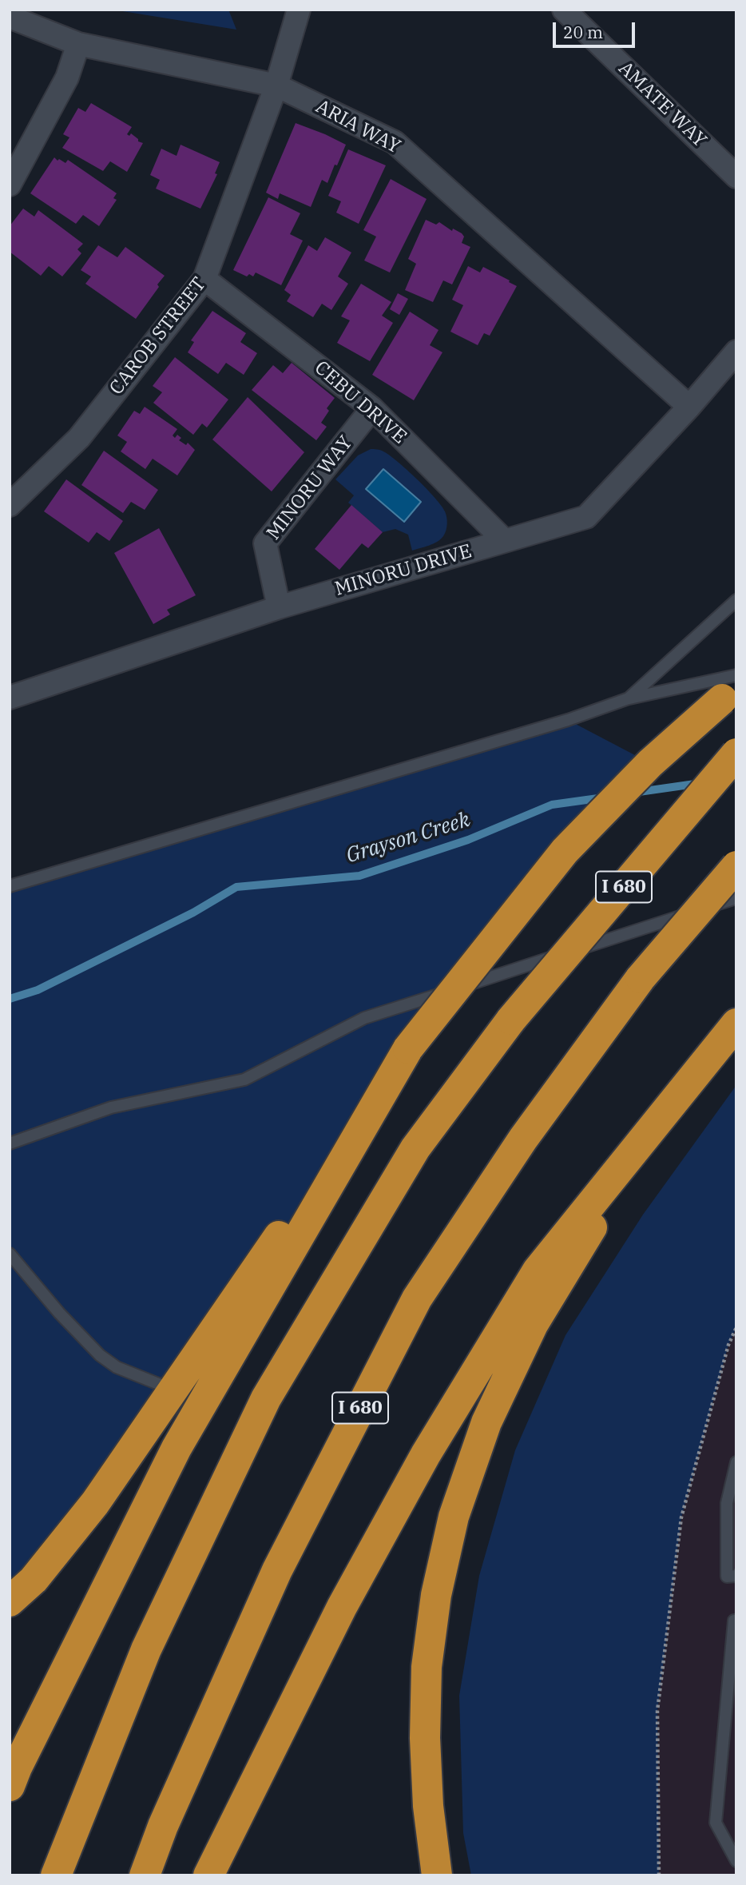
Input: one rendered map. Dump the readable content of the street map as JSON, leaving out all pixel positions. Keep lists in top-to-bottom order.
{
  "streets": {
    "highway": ["I 680"],
    "street": [
      "AMATE WAY",
      "ARIA WAY",
      "CAROB STREET",
      "CEBU DRIVE",
      "MINORU WAY",
      "MINORU DRIVE"
    ]
  },
  "crossings": [
    ["ARIA WAY", "CAROB STREET"],
    ["ARIA WAY", "MINORU DRIVE"],
    ["CAROB STREET", "CEBU DRIVE"],
    ["CEBU DRIVE", "MINORU WAY"],
    ["CEBU DRIVE", "MINORU DRIVE"],
    ["MINORU WAY", "MINORU DRIVE"]
  ],
  "water": ["Grayson Creek"],
  "scale_bar": "20 m"
}
